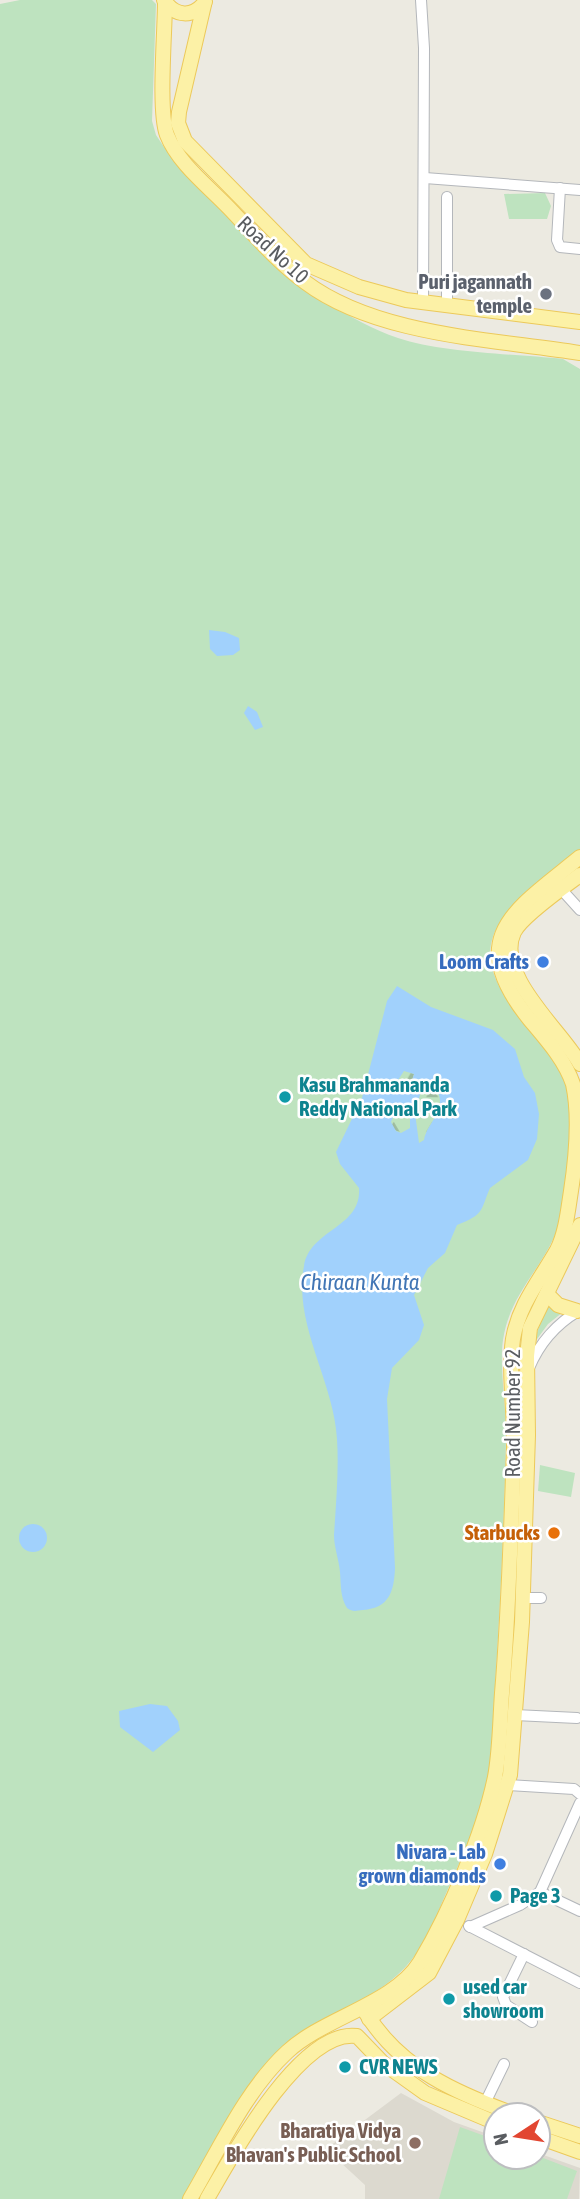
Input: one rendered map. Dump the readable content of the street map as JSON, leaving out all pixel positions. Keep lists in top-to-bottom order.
{
  "streets": {
    "main road": ["Road No 10", "Road Number 92"]
  },
  "water": ["Chiraan Kunta"],
  "places": [
    "Puri jagannath temple",
    "Loom Crafts",
    "Kasu Brahmananda Reddy National Park",
    "Starbucks",
    "Nivara - Lab grown diamonds",
    "Page 3",
    "used car showroom",
    "CVR NEWS",
    "Bharatiya Vidya Bhavan's Public School"
  ],
  "north": "left"
}
